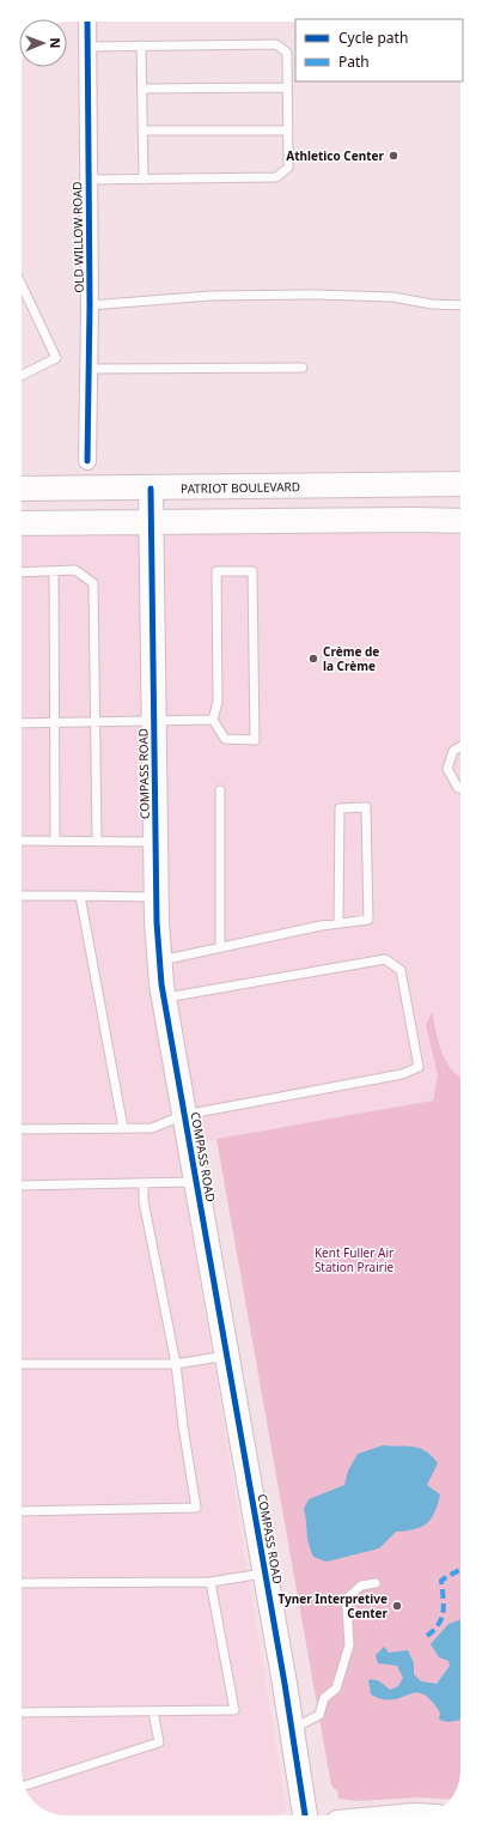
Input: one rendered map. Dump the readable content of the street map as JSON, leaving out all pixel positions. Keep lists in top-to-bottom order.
{
  "streets": {
    "street": ["OLD WILLOW ROAD", "PATRIOT BOULEVARD", "COMPASS ROAD"]
  },
  "crossings": [
    ["PATRIOT BOULEVARD", "COMPASS ROAD"]
  ],
  "parks": ["Kent Fuller Air Station Prairie"],
  "places": ["Athletico Center", "Crème de la Crème", "Tyner Interpretive Center"],
  "legend": ["Cycle path", "Path"],
  "north": "right"
}
